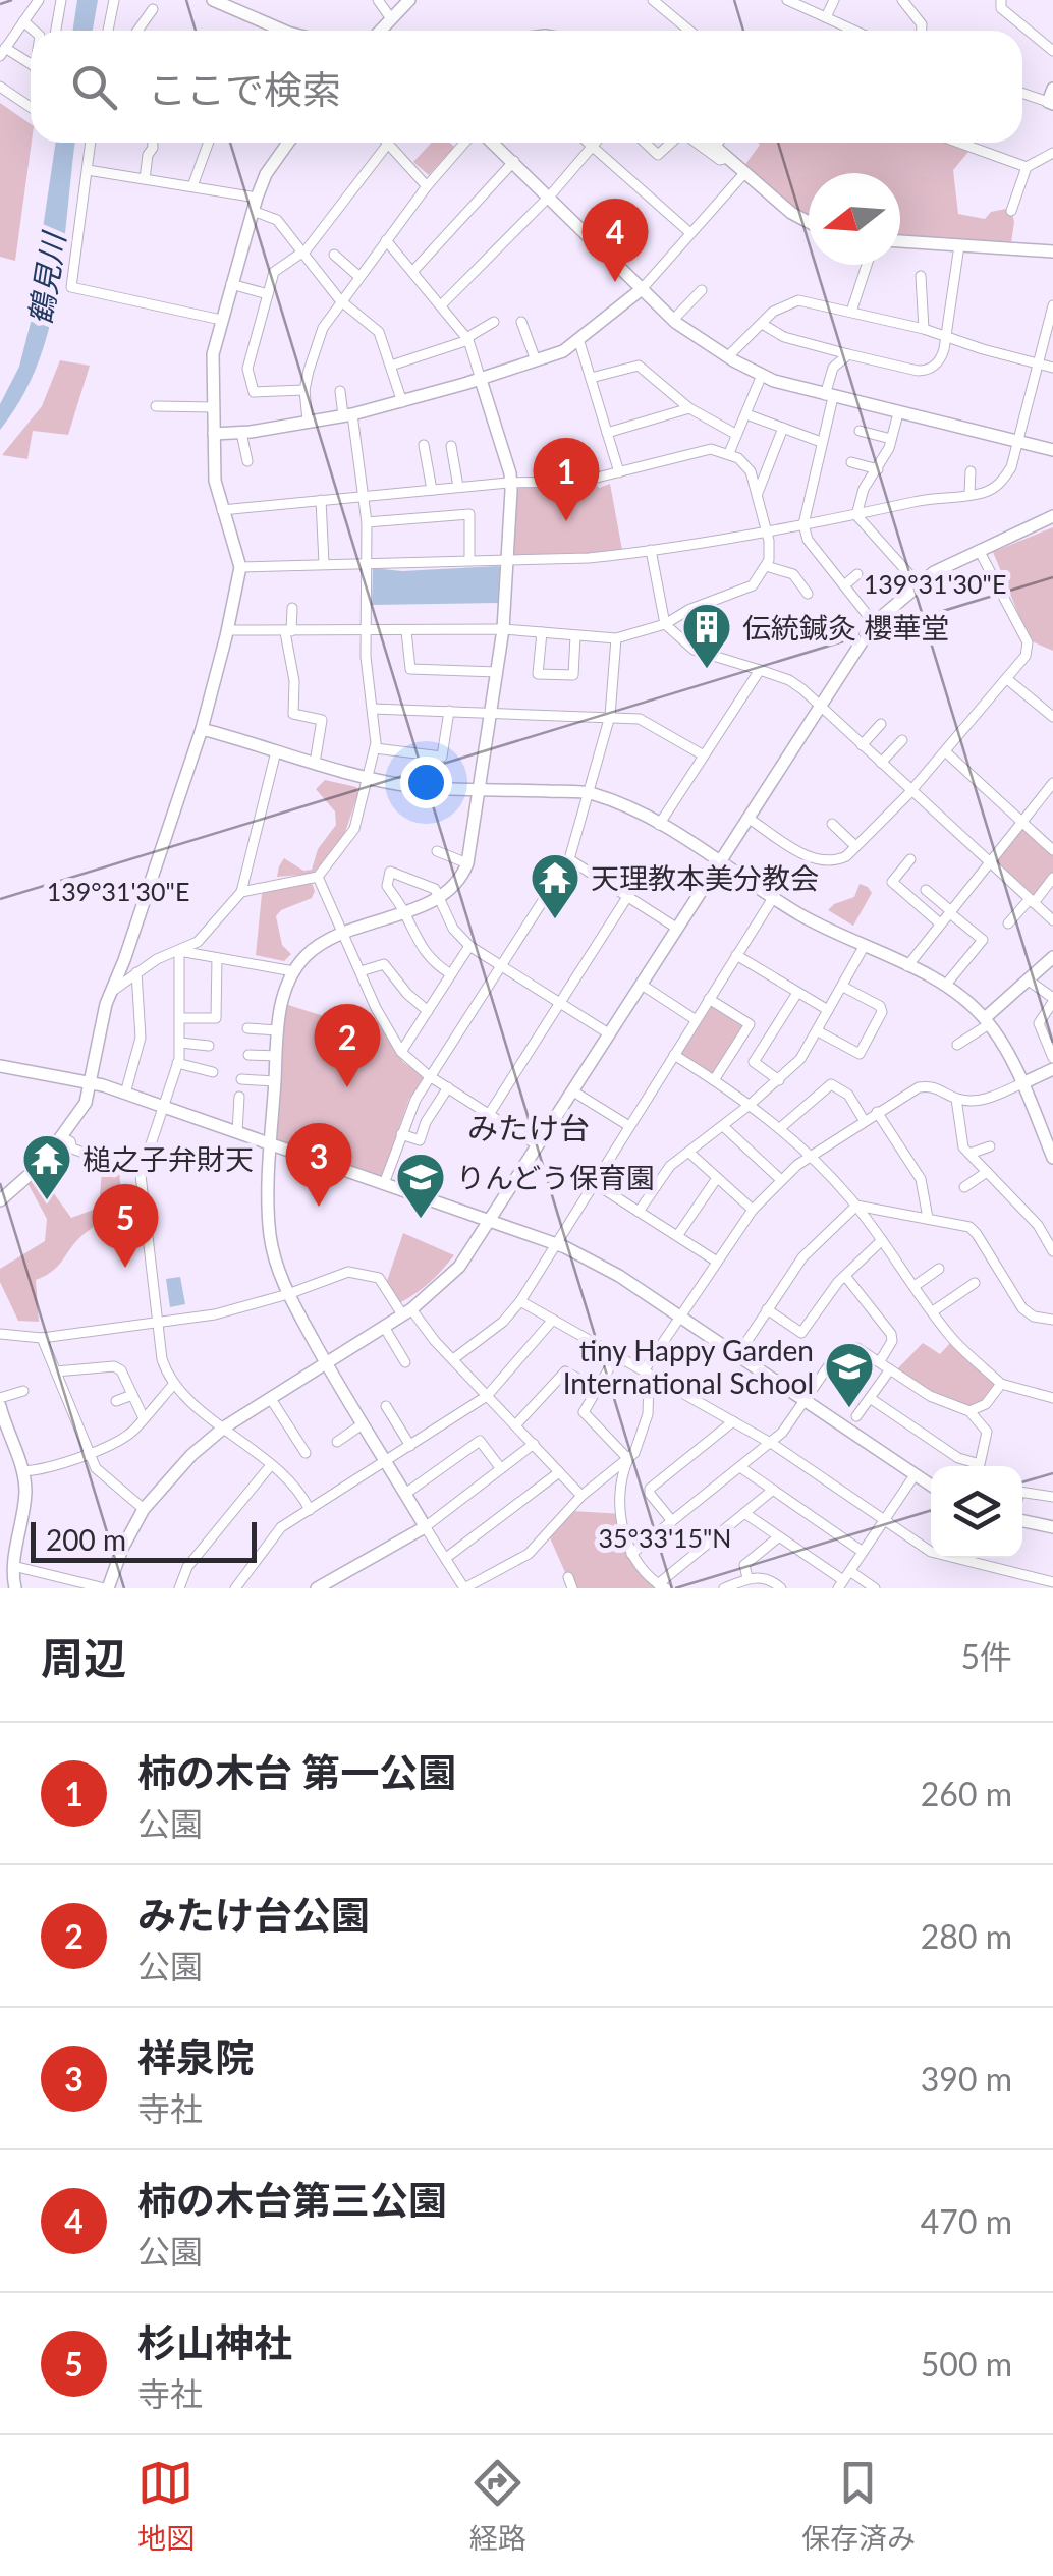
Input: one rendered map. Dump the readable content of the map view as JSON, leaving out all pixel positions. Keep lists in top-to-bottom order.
{
  "districts": ["みたけ台"],
  "water": ["鶴見川"],
  "places": {
    "building": ["伝統鍼灸 櫻華堂"],
    "temple": ["天理教本美分教会", "槌之子弁財天"],
    "school or university": ["りんどう保育園", "tiny Happy Garden International School"]
  },
  "scale_bar": "200 m",
  "north": "left",
  "page": {
    "search": "ここで検索",
    "pins": [
      "4",
      "1",
      "2",
      "3",
      "5"
    ],
    "scale": "200 m",
    "heading": ["周辺", "5件"],
    "list": [
      {
        "mark": "1",
        "name": "柿の木台 第一公園",
        "note": "公園",
        "value": "260 m"
      },
      {
        "mark": "2",
        "name": "みたけ台公園",
        "note": "公園",
        "value": "280 m"
      },
      {
        "mark": "3",
        "name": "祥泉院",
        "note": "寺社",
        "value": "390 m"
      },
      {
        "mark": "4",
        "name": "柿の木台第三公園",
        "note": "公園",
        "value": "470 m"
      },
      {
        "mark": "5",
        "name": "杉山神社",
        "note": "寺社",
        "value": "500 m"
      }
    ],
    "nav": ["地図", "経路", "保存済み"]
  },
  "coordinates": ["139°31'30\"E", "35°33'15\"N"]
}
